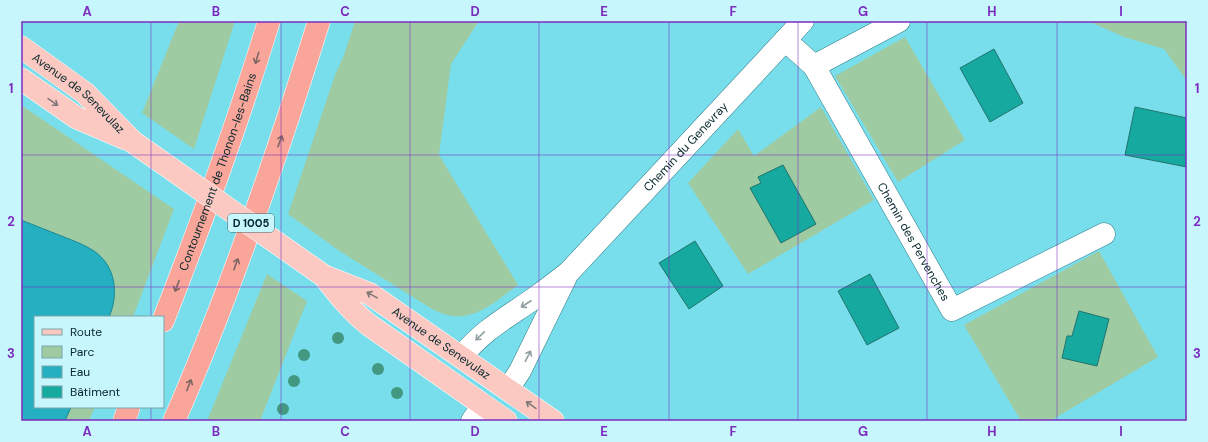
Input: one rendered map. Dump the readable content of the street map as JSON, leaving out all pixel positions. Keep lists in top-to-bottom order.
{
  "streets": {
    "highway": ["Contournement de Thonon-les-Bains", "D 1005"],
    "main road": ["Avenue de Senevulaz"],
    "street": ["Chemin du Genevray", "Chemin des Pervenches"]
  },
  "crossings": [
    ["Avenue de Senevulaz", "Chemin du Genevray"],
    ["Chemin du Genevray", "Chemin des Pervenches"]
  ],
  "legend": [
    "Route",
    "Parc",
    "Eau",
    "Bâtiment"
  ],
  "grid": {
    "columns": [
      "A",
      "B",
      "C",
      "D",
      "E",
      "F",
      "G",
      "H",
      "I"
    ],
    "rows": ["1", "2", "3"]
  }
}
